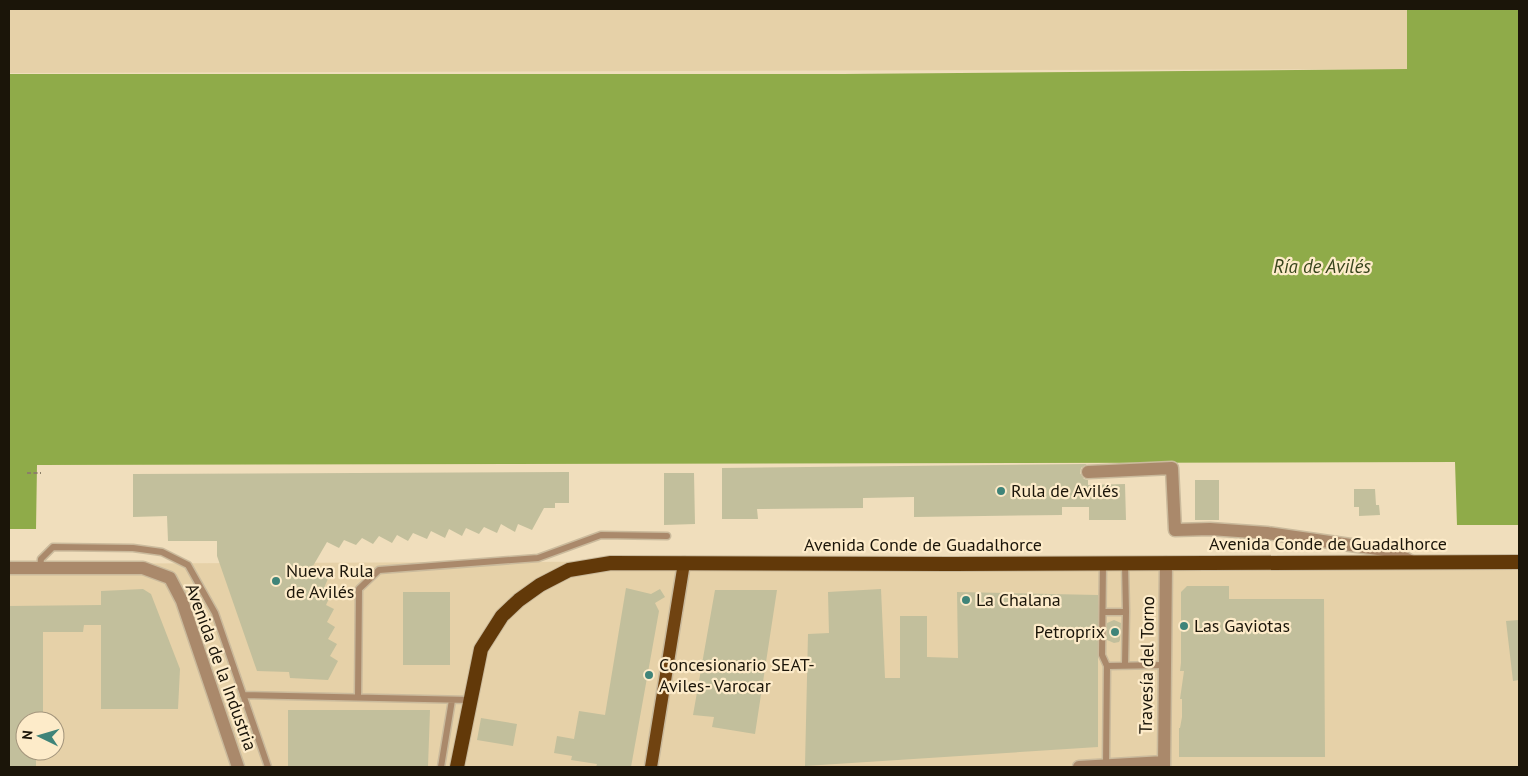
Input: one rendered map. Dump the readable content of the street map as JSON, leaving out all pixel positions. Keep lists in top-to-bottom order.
{
  "streets": {
    "highway": ["Avenida Conde de Guadalhorce"],
    "street": ["Travesía del Torno", "Avenida de la Industria"]
  },
  "crossings": [
    ["Avenida Conde de Guadalhorce", "Travesía del Torno"]
  ],
  "water": ["Ría de Avilés"],
  "places": [
    "Rula de Avilés",
    "Nueva Rula de Avilés",
    "La Chalana",
    "Las Gaviotas",
    "Petroprix",
    "Concesionario SEAT- Aviles- Varocar"
  ],
  "north": "left"
}
